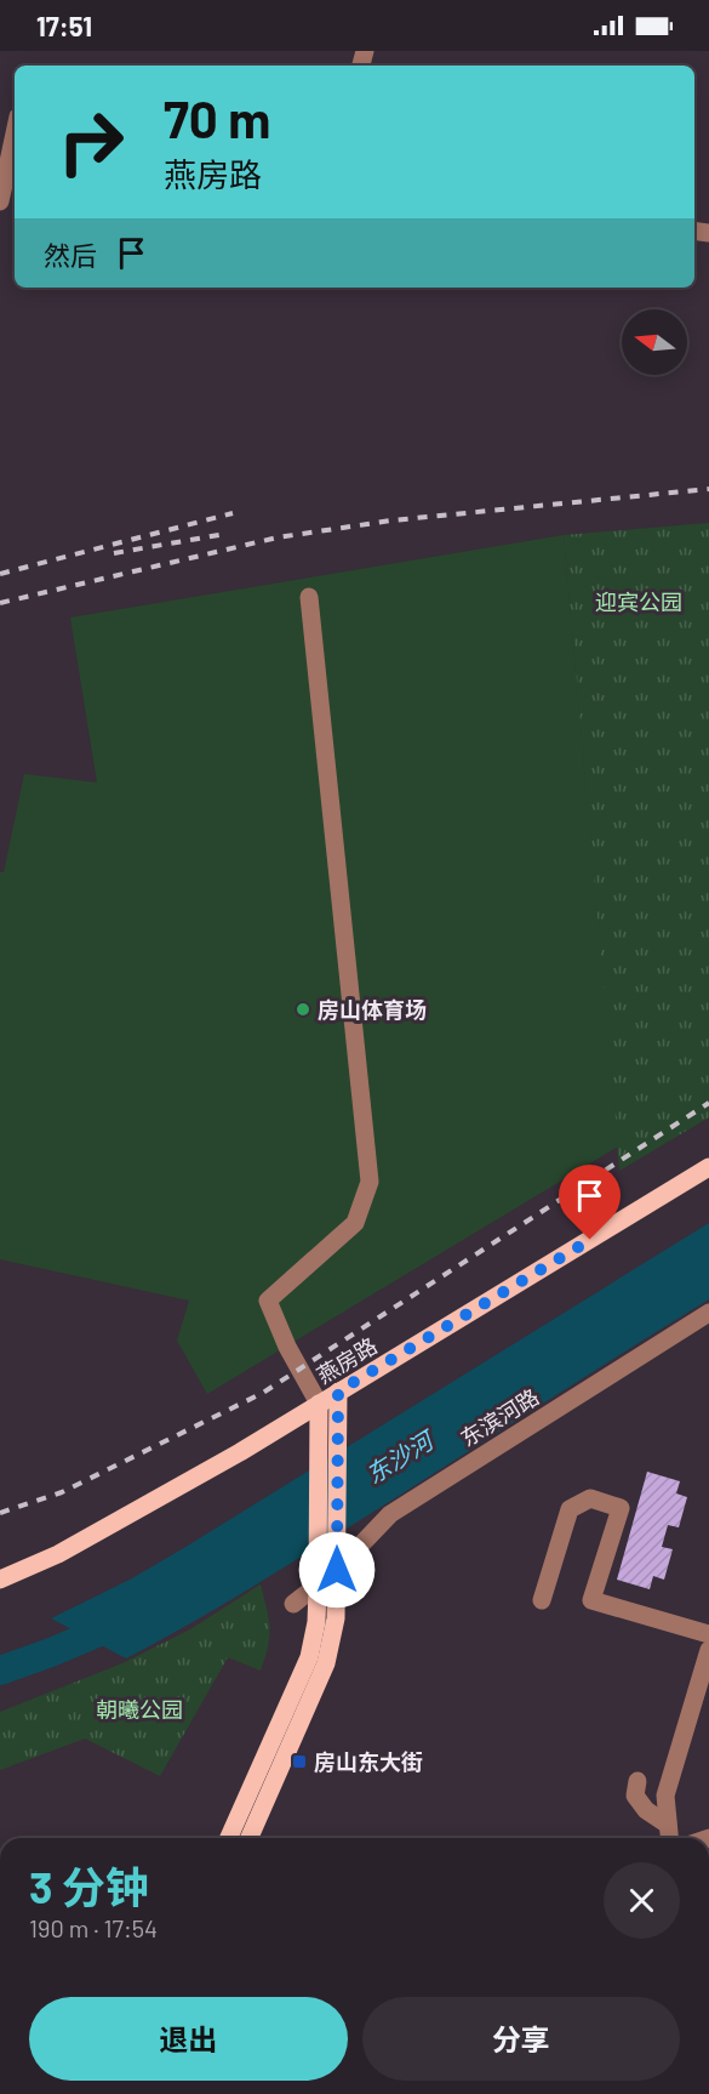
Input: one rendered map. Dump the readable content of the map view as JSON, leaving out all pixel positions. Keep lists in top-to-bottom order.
{
  "streets": {
    "main road": ["燕房路"],
    "street": ["东滨河路"]
  },
  "water": ["东沙河"],
  "parks": ["迎宾公园", "朝曦公园"],
  "places": {
    "other": ["房山体育场"],
    "transit": ["房山东大街"]
  },
  "north": "left",
  "page": {
    "status": "17:51",
    "turn": ["70 m", "燕房路"],
    "then": "然后",
    "heading": ["3 分钟", "190 m · 17:54"],
    "buttons": ["退出", "分享"]
  }
}
